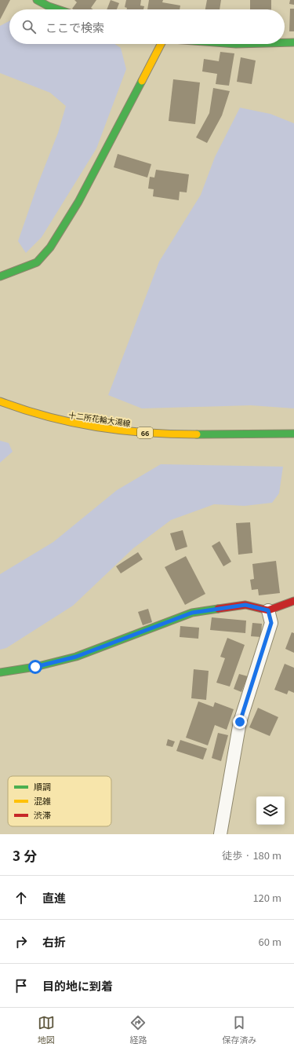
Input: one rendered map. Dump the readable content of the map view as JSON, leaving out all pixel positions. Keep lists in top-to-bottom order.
{
  "streets": {
    "street": ["十二所花輪大湯線", "66"]
  },
  "legend": ["順調", "混雑", "渋滞"],
  "page": {
    "search": "ここで検索",
    "heading": ["3 分", "徒歩 · 180 m"],
    "list": [
      ["直進", "120 m"],
      ["右折", "60 m"],
      "目的地に到着"
    ],
    "nav": ["地図", "経路", "保存済み"]
  }
}
